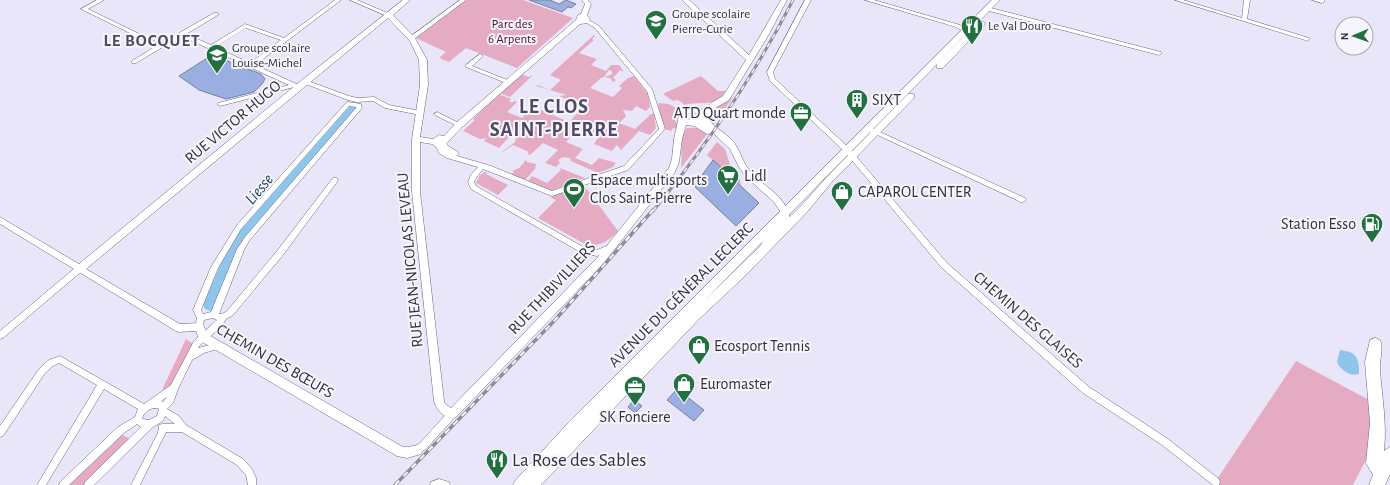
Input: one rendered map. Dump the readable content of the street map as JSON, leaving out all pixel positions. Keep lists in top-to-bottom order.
{
  "streets": {
    "main road": ["AVENUE DU GÉNÉRAL LECLERC"],
    "street": [
      "RUE VICTOR HUGO",
      "RUE JEAN-NICOLAS LEVEAU",
      "RUE THIBIVILLIERS",
      "CHEMIN DES GLAISES",
      "CHEMIN DES BŒUFS"
    ]
  },
  "crossings": [
    ["RUE VICTOR HUGO", "RUE JEAN-NICOLAS LEVEAU"],
    ["RUE VICTOR HUGO", "CHEMIN DES BŒUFS"],
    ["RUE JEAN-NICOLAS LEVEAU", "RUE THIBIVILLIERS"],
    ["RUE THIBIVILLIERS", "CHEMIN DES BŒUFS"],
    ["AVENUE DU GÉNÉRAL LECLERC", "CHEMIN DES GLAISES"]
  ],
  "districts": ["LE BOCQUET", "LE CLOS SAINT-PIERRE"],
  "water": ["Liesse"],
  "parks": ["Parc des 6 Arpents"],
  "places": {
    "school or university": ["Groupe scolaire Pierre-Curie", "Groupe scolaire Louise-Michel"],
    "restaurant": ["Le Val Douro", "La Rose des Sables"],
    "building": ["SIXT"],
    "office": ["ATD Quart monde", "SK Fonciere"],
    "supermarket": ["Lidl"],
    "sports": ["Espace multisports Clos Saint-Pierre"],
    "shop": ["CAPAROL CENTER", "Ecosport Tennis", "Euromaster"],
    "fuel station": ["Station Esso"]
  },
  "north": "left"
}
